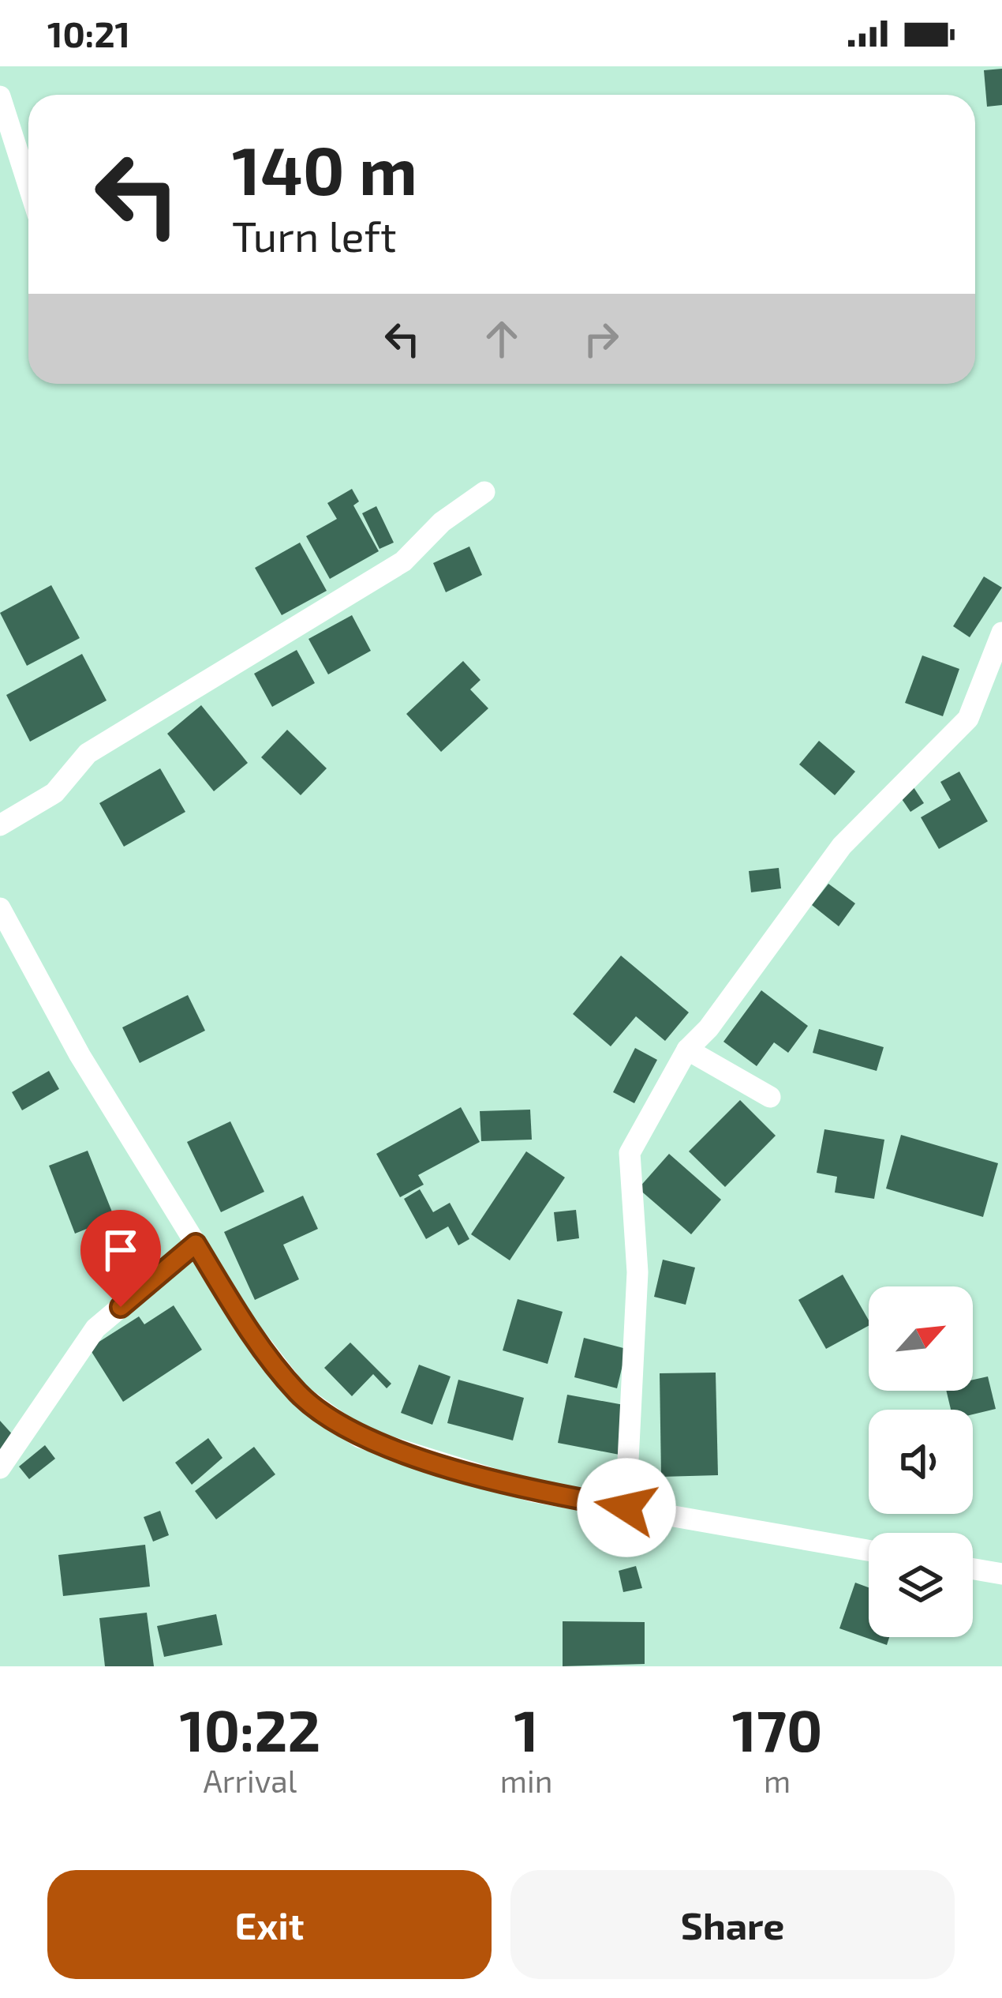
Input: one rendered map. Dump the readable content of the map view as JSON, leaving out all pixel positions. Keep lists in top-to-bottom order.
{
  "north": "top right",
  "page": {
    "status": "10:21",
    "turn": ["140 m", "Turn left"],
    "eta": [
      "10:22",
      "Arrival",
      "1",
      "min",
      "170",
      "m"
    ],
    "buttons": ["Exit", "Share"]
  }
}
